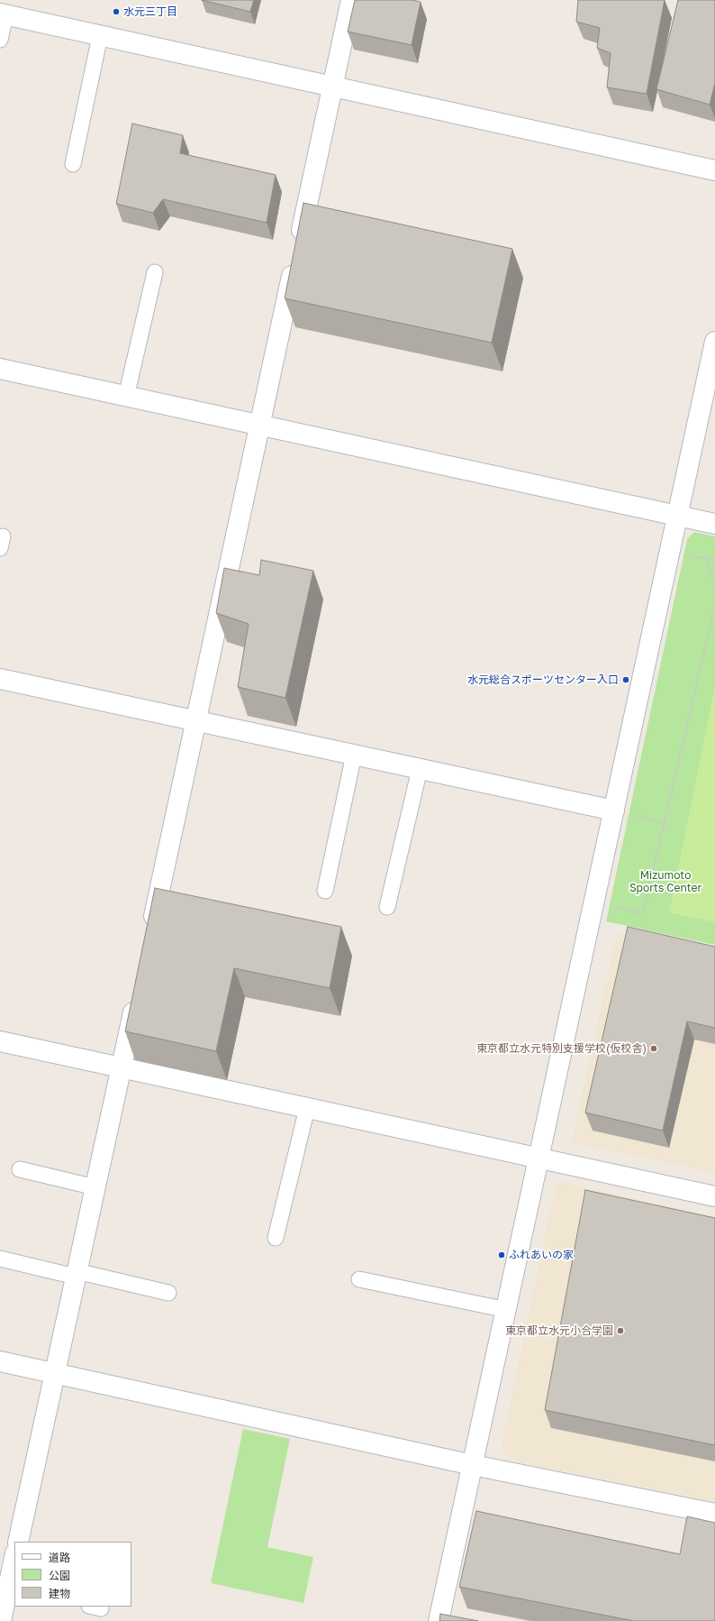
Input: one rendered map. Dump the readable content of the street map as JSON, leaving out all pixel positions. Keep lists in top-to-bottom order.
{
  "parks": ["Mizumoto Sports Center"],
  "places": [
    "水元三丁目",
    "水元総合スポーツセンター入口",
    "東京都立水元特別支援学校(仮校舎)",
    "ふれあいの家",
    "東京都立水元小合学園"
  ],
  "legend": ["道路", "公園", "建物"]
}
